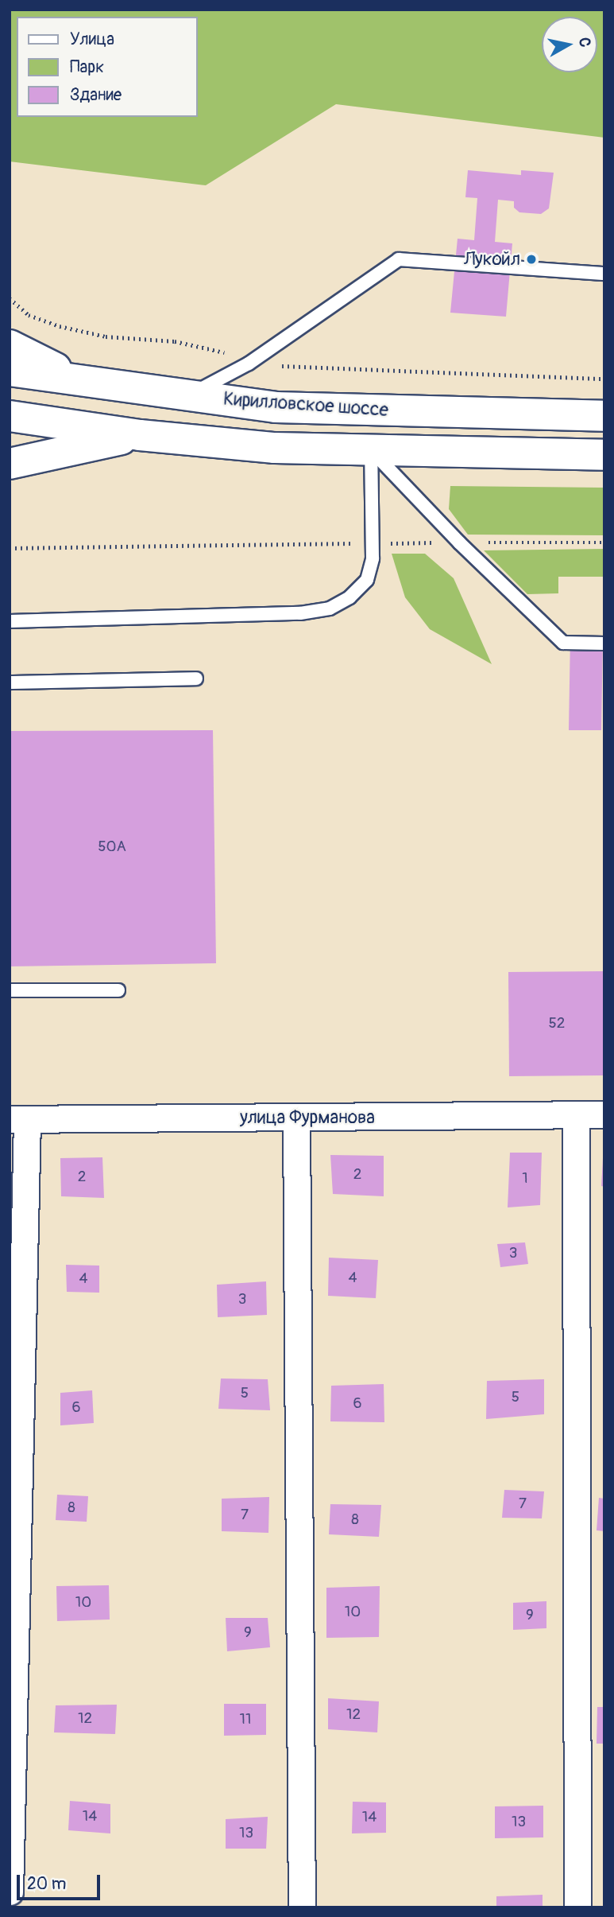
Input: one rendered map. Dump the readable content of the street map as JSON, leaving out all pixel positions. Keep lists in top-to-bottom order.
{
  "streets": {
    "main road": ["Кирилловское шоссе"],
    "street": ["улица Фурманова"]
  },
  "places": ["Лукойл"],
  "house_numbers": [
    "50А",
    "52",
    "2",
    "2",
    "1",
    "3",
    "4",
    "4",
    "3",
    "5",
    "5",
    "6",
    "6",
    "7",
    "8",
    "7",
    "8",
    "10",
    "10",
    "9",
    "9",
    "12",
    "12",
    "11",
    "14",
    "14",
    "13",
    "13"
  ],
  "legend": ["Улица", "Парк", "Здание"],
  "scale_bar": "20 m",
  "north": "right"
}
